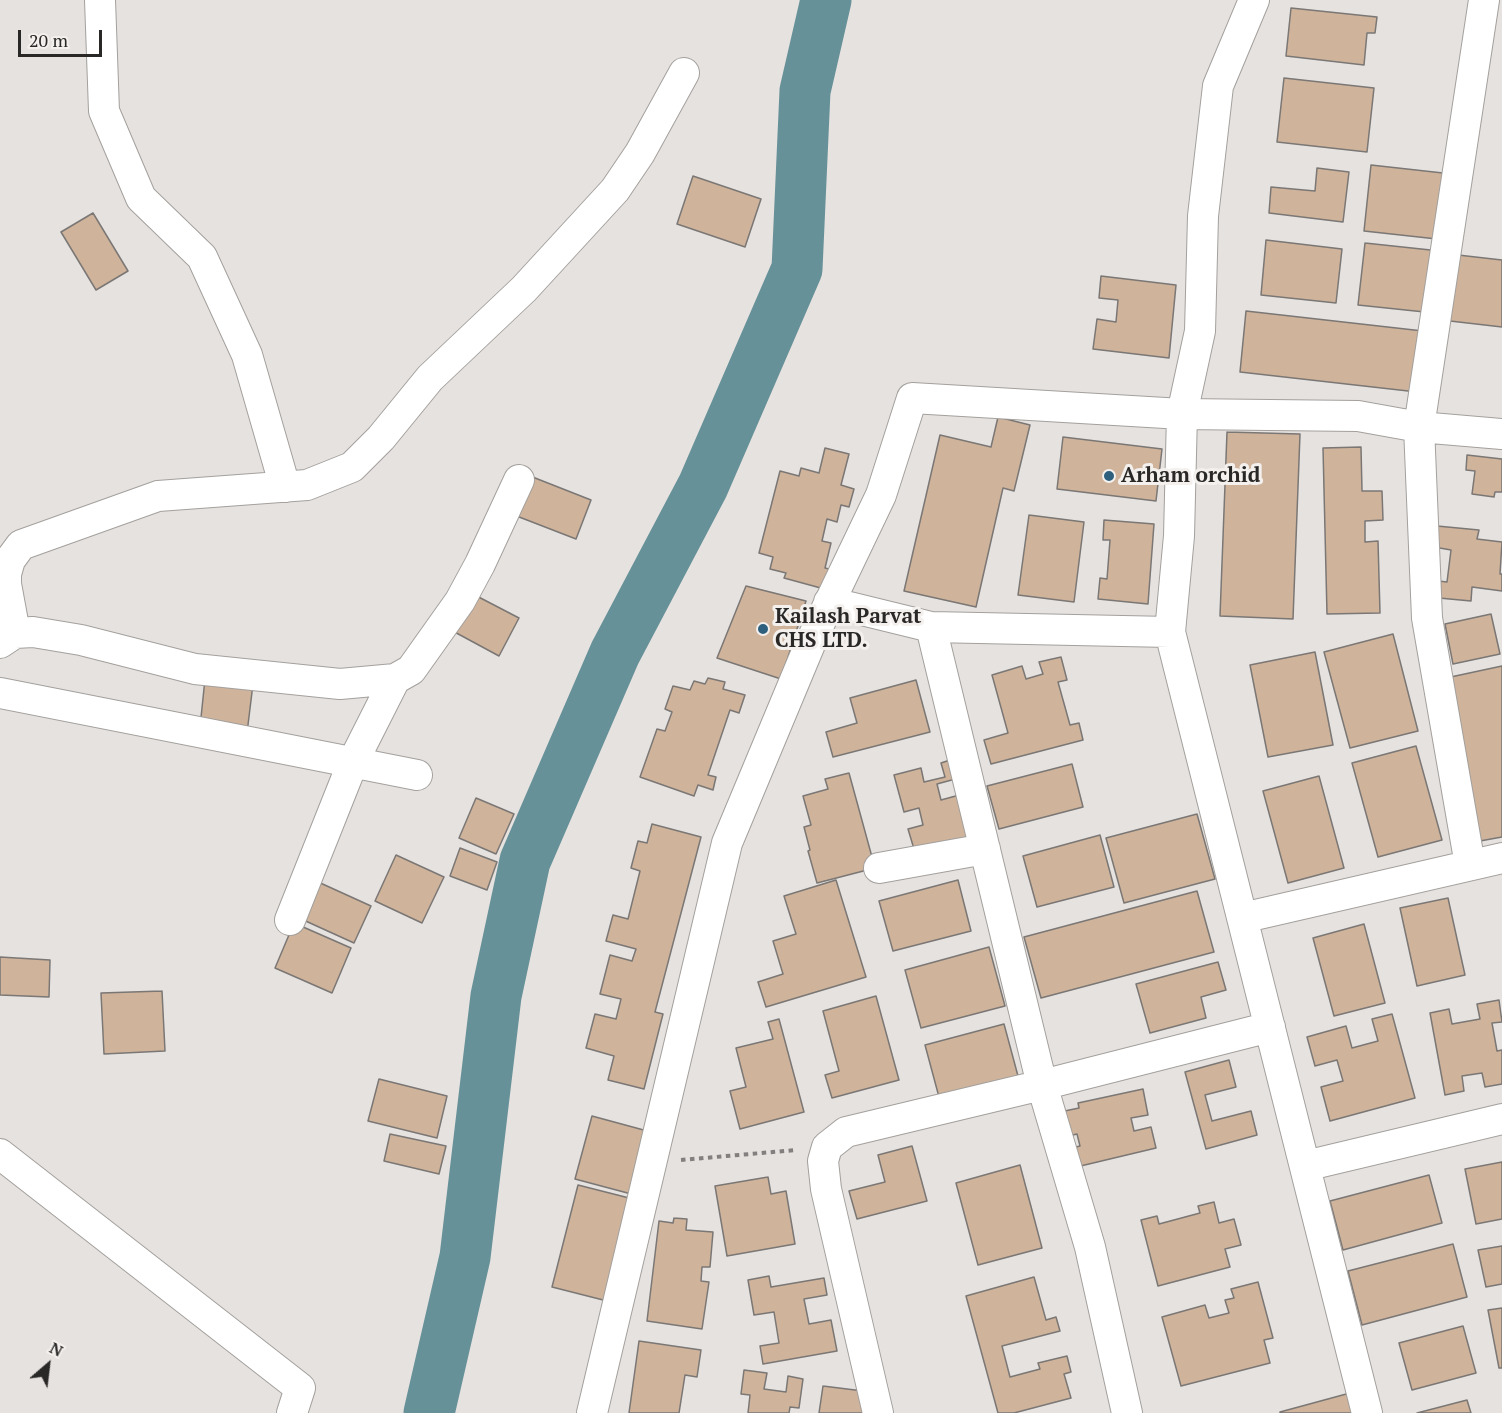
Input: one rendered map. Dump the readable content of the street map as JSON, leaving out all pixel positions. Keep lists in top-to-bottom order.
{
  "places": ["Arham orchid", "Kailash Parvat CHS LTD."],
  "scale_bar": "20 m",
  "north": "top right"
}
